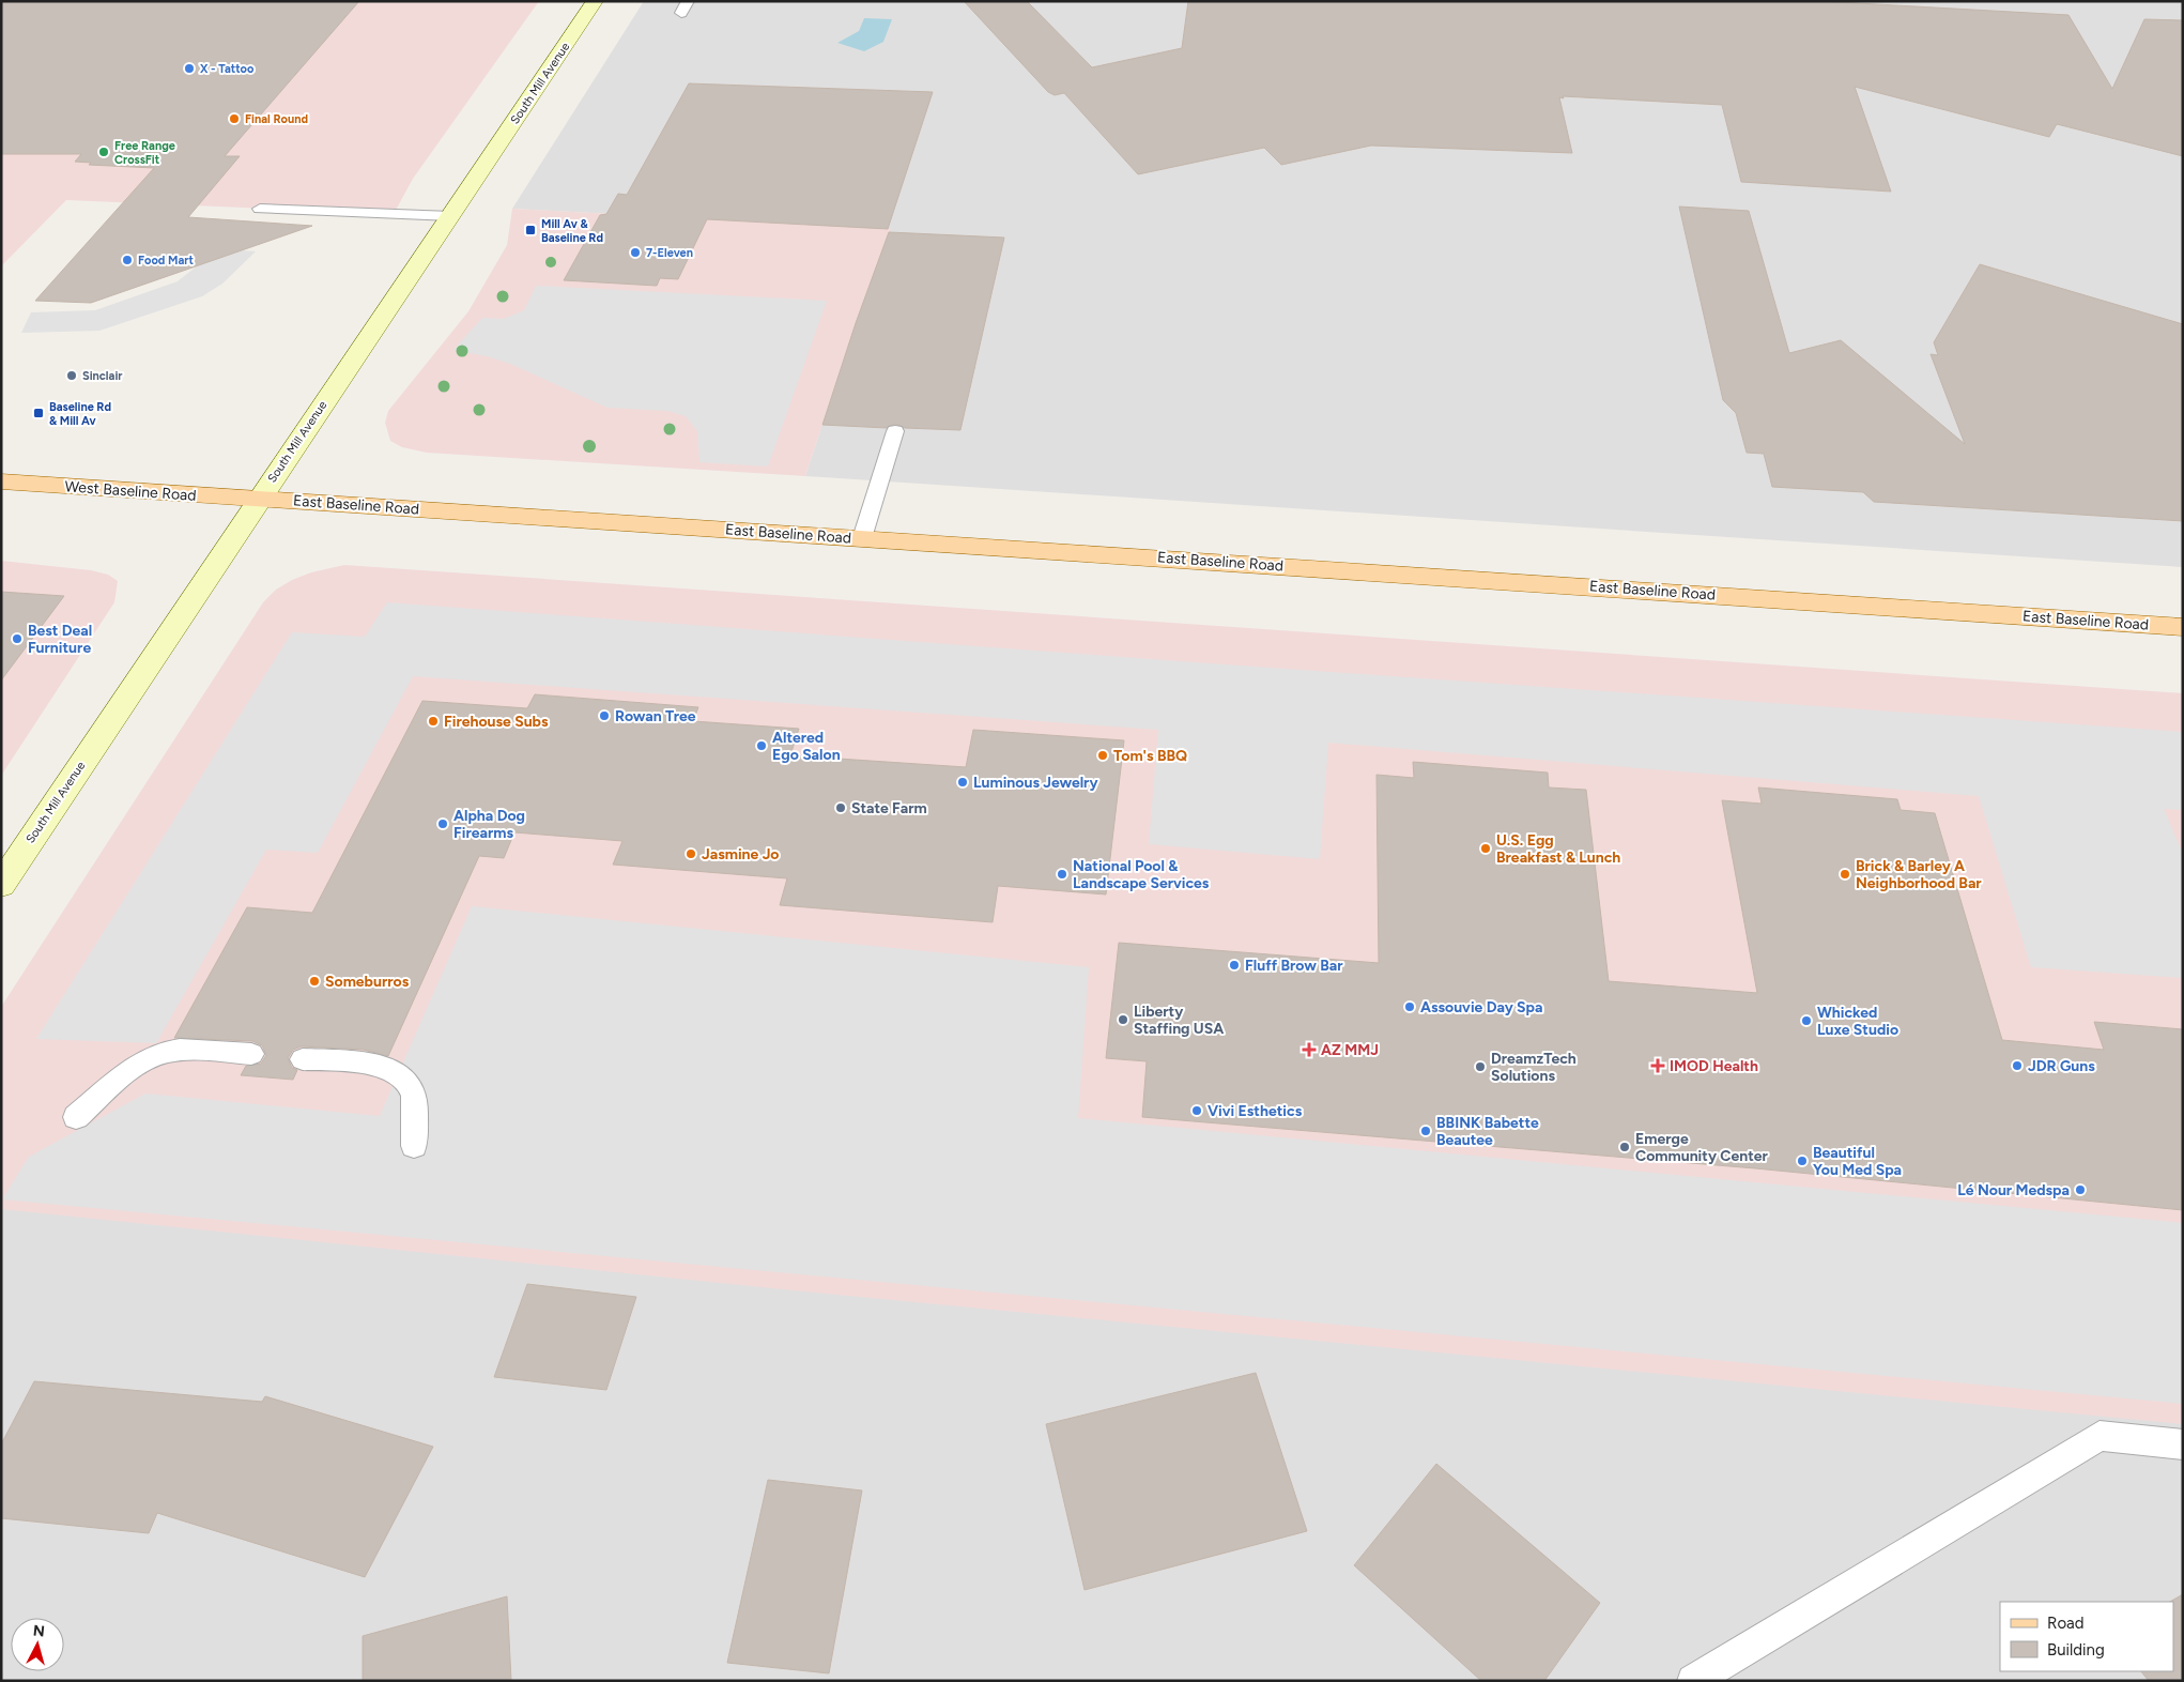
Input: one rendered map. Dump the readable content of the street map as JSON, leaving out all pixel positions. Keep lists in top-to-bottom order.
{
  "streets": {
    "main road": ["South Mill Avenue", "West Baseline Road", "East Baseline Road"]
  },
  "crossings": [
    ["South Mill Avenue", "West Baseline Road"],
    ["South Mill Avenue", "East Baseline Road"],
    ["West Baseline Road", "East Baseline Road"]
  ],
  "places": {
    "other": [
      "X - Tattoo",
      "Final Round",
      "Free Range CrossFit",
      "7-Eleven",
      "Food Mart",
      "Sinclair",
      "Best Deal Furniture",
      "Rowan Tree",
      "Firehouse Subs",
      "Altered Ego Salon",
      "Tom's BBQ",
      "Luminous Jewelry",
      "State Farm",
      "Alpha Dog Firearms",
      "U.S. Egg Breakfast & Lunch",
      "Jasmine Jo",
      "National Pool & Landscape Services",
      "Brick & Barley A Neighborhood Bar",
      "Fluff Brow Bar",
      "Someburros",
      "Assouvie Day Spa",
      "Liberty Staffing USA",
      "Whicked Luxe Studio",
      "JDR Guns",
      "DreamzTech Solutions",
      "Vivi Esthetics",
      "BBINK Babette Beautee",
      "Emerge Community Center",
      "Beautiful You Med Spa",
      "Lé Nour Medspa"
    ],
    "transit": ["Mill Av & Baseline Rd", "Baseline Rd & Mill Av"],
    "health": ["AZ MMJ", "IMOD Health"]
  },
  "legend": ["Road", "Building"],
  "north": "top"
}
